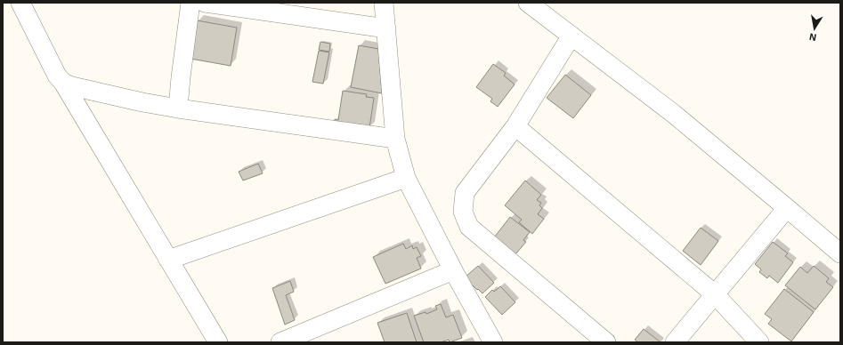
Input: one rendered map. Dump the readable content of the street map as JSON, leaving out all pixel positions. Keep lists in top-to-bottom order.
{
  "north": "bottom"
}
